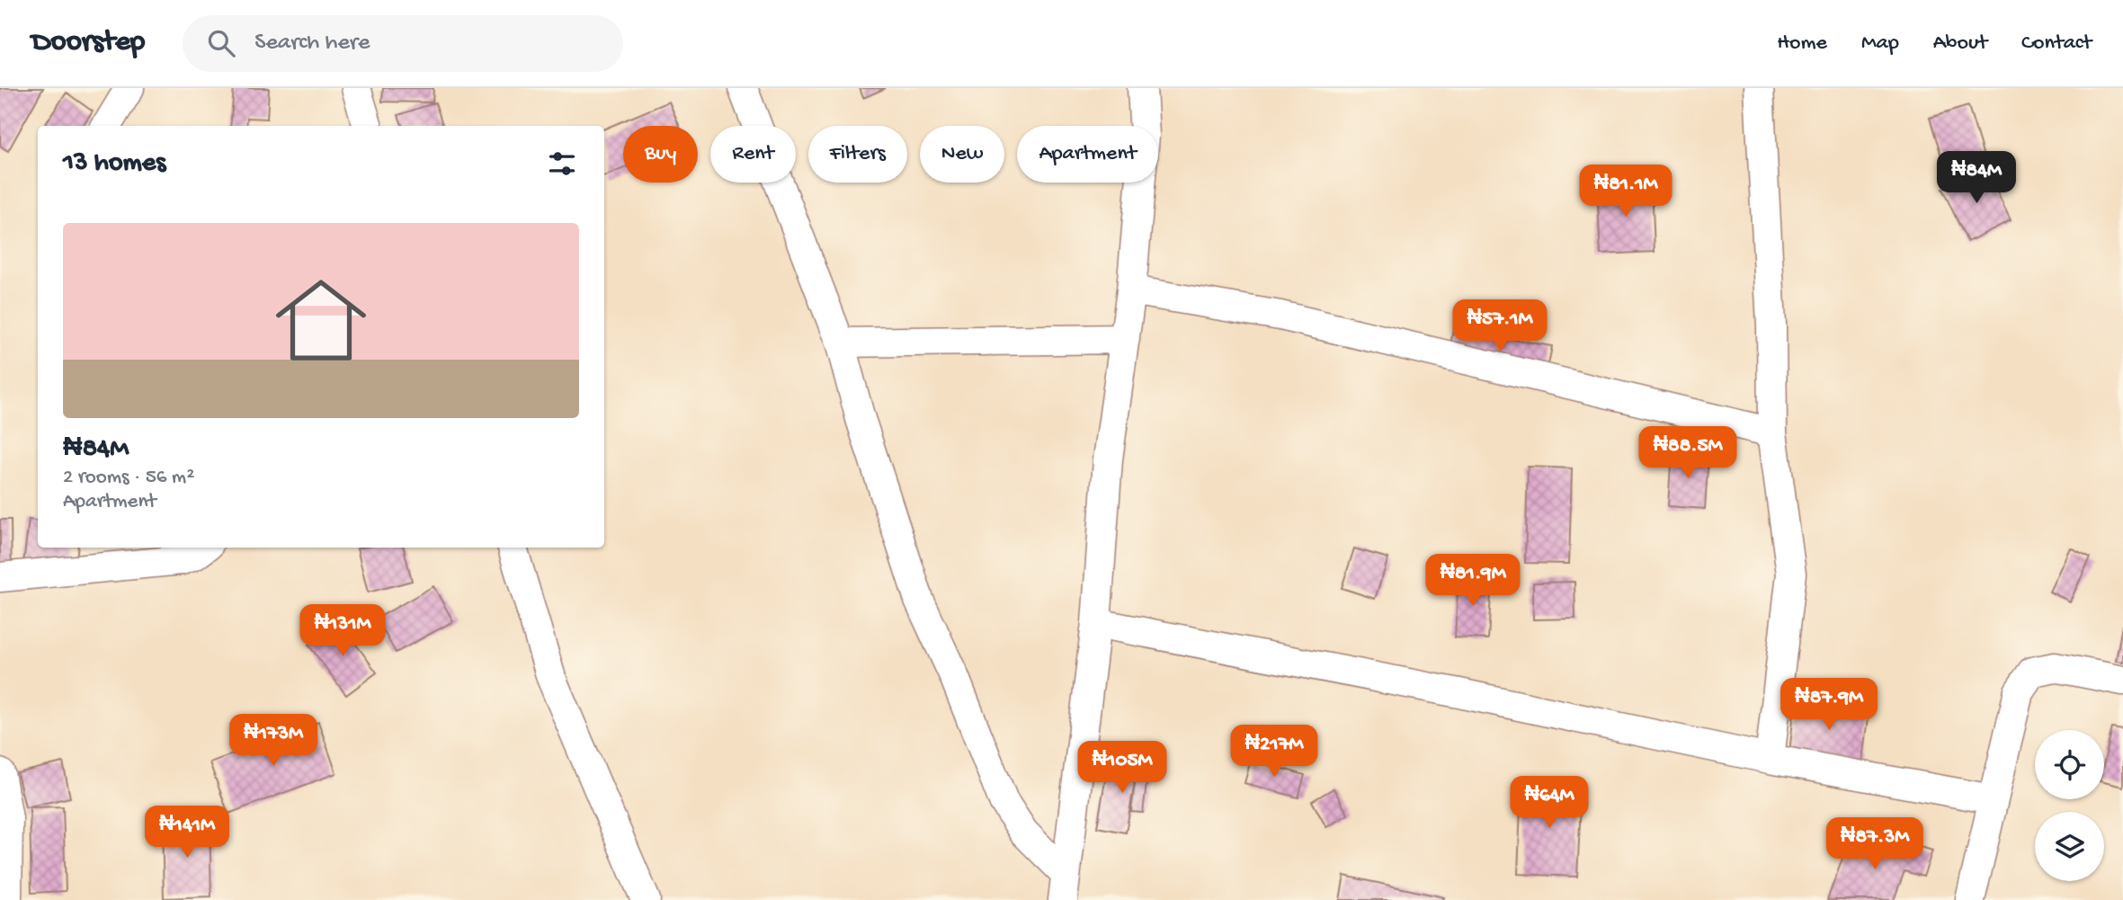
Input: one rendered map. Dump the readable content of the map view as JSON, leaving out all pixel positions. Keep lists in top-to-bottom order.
{
  "page": {
    "header": "Doorstep",
    "search": "Search here",
    "nav": [
      "Home",
      "Map",
      "About",
      "Contact"
    ],
    "chip": [
      "Buy",
      "Rent",
      "Filters",
      "New",
      "Apartment"
    ],
    "heading": "13 homes",
    "price": [
      "₦84M",
      "₦81.1M",
      "₦57.1M",
      "₦88.5M",
      "₦81.9M",
      "₦131M",
      "₦87.9M",
      "₦173M",
      "₦217M",
      "₦105M",
      "₦64M",
      "₦141M",
      "₦87.3M"
    ],
    "list": [
      {
        "name": "₦84M",
        "note": "2 rooms · 56 m² · Apartment"
      }
    ]
  }
}
